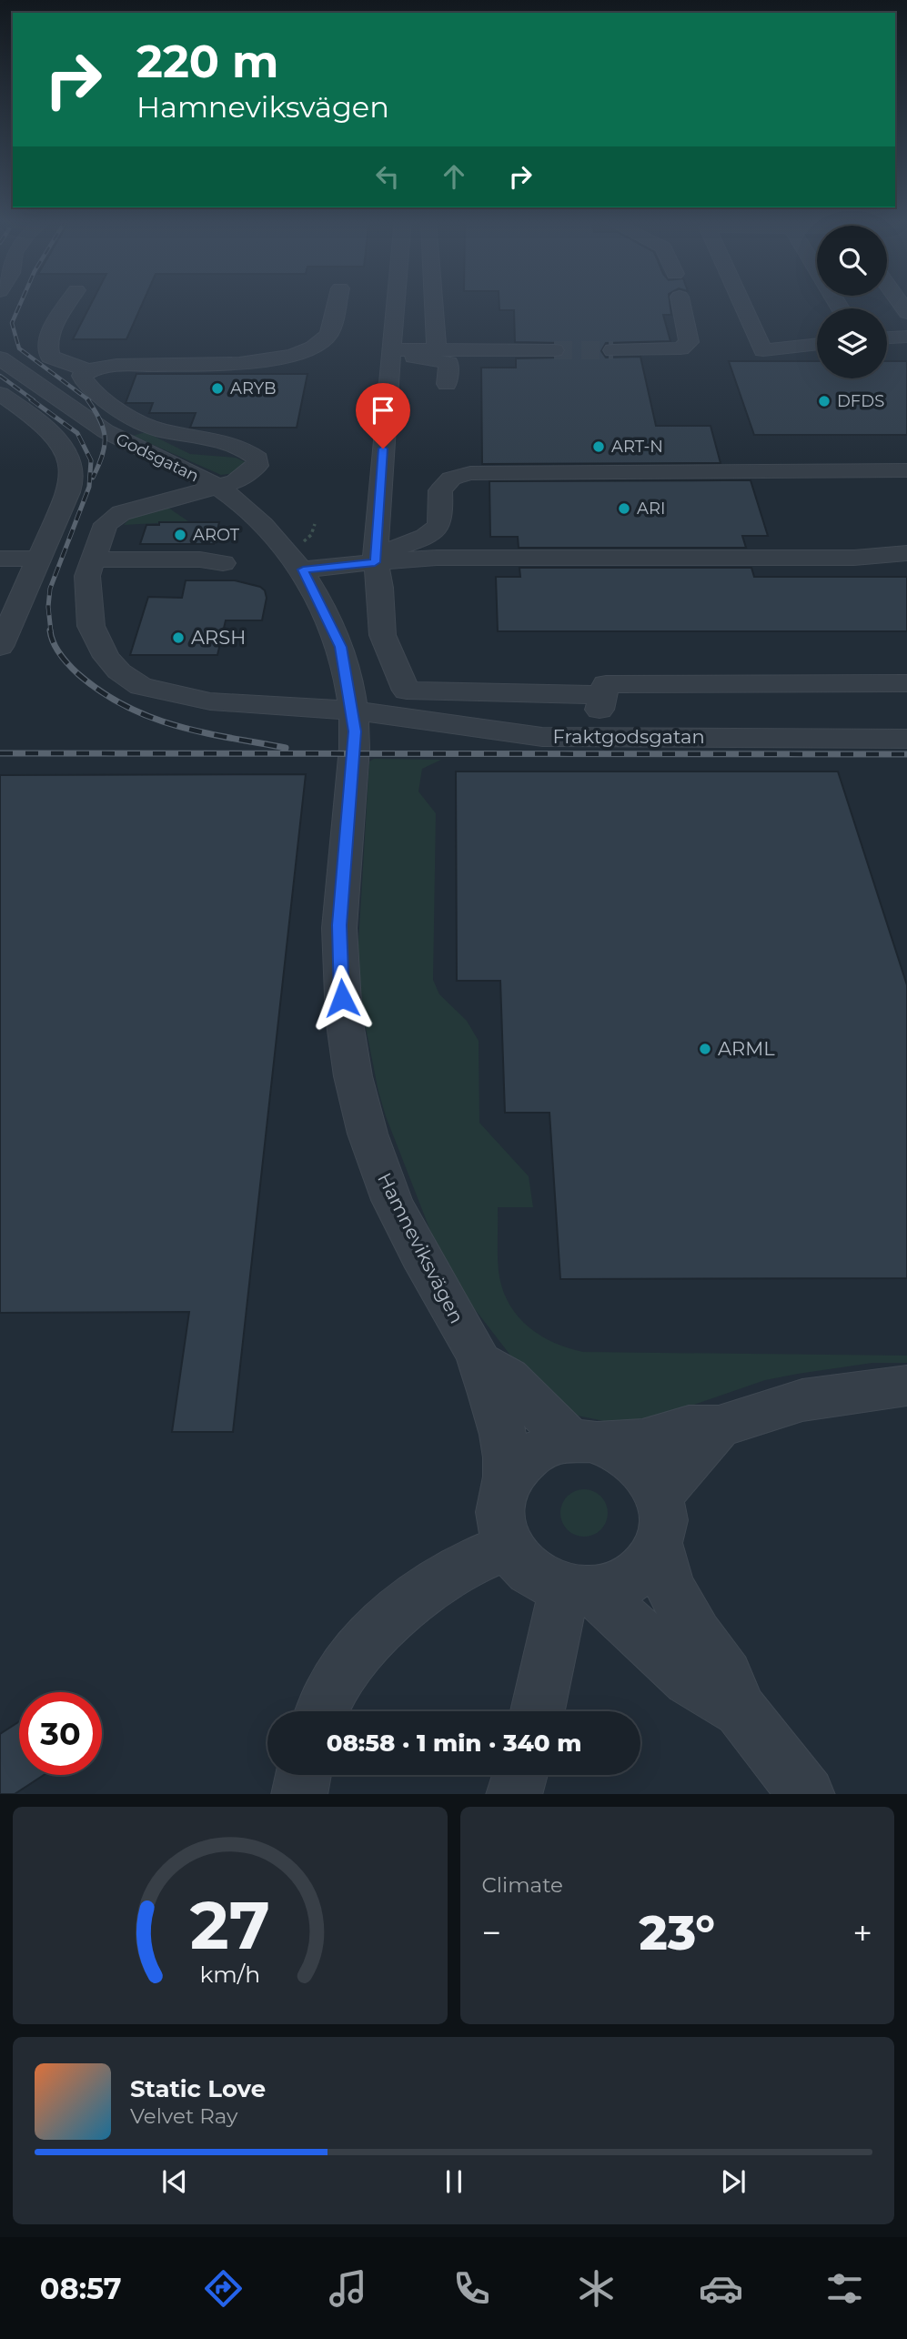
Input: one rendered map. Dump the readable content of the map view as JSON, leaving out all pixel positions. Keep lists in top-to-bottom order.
{
  "streets": {
    "street": ["Godsgatan", "Hamneviksvägen"],
    "lane": ["Fraktgodsgatan"]
  },
  "crossings": [
    ["Godsgatan", "Hamneviksvägen"],
    ["Fraktgodsgatan", "Hamneviksvägen"]
  ],
  "places": [
    "ARYB",
    "DFDS",
    "ART-N",
    "ARI",
    "AROT",
    "ARSH",
    "ARML"
  ],
  "page": {
    "turn": ["220 m", "Hamneviksvägen"],
    "limit": "30",
    "trip": "08:58 · 1 min · 340 m",
    "tile": "Climate",
    "heat": ["−", "23°", "+"],
    "song": ["Static Love", "Velvet Ray"],
    "tabs": "08:57",
    "gauge": ["27", "km/h"]
  }
}
